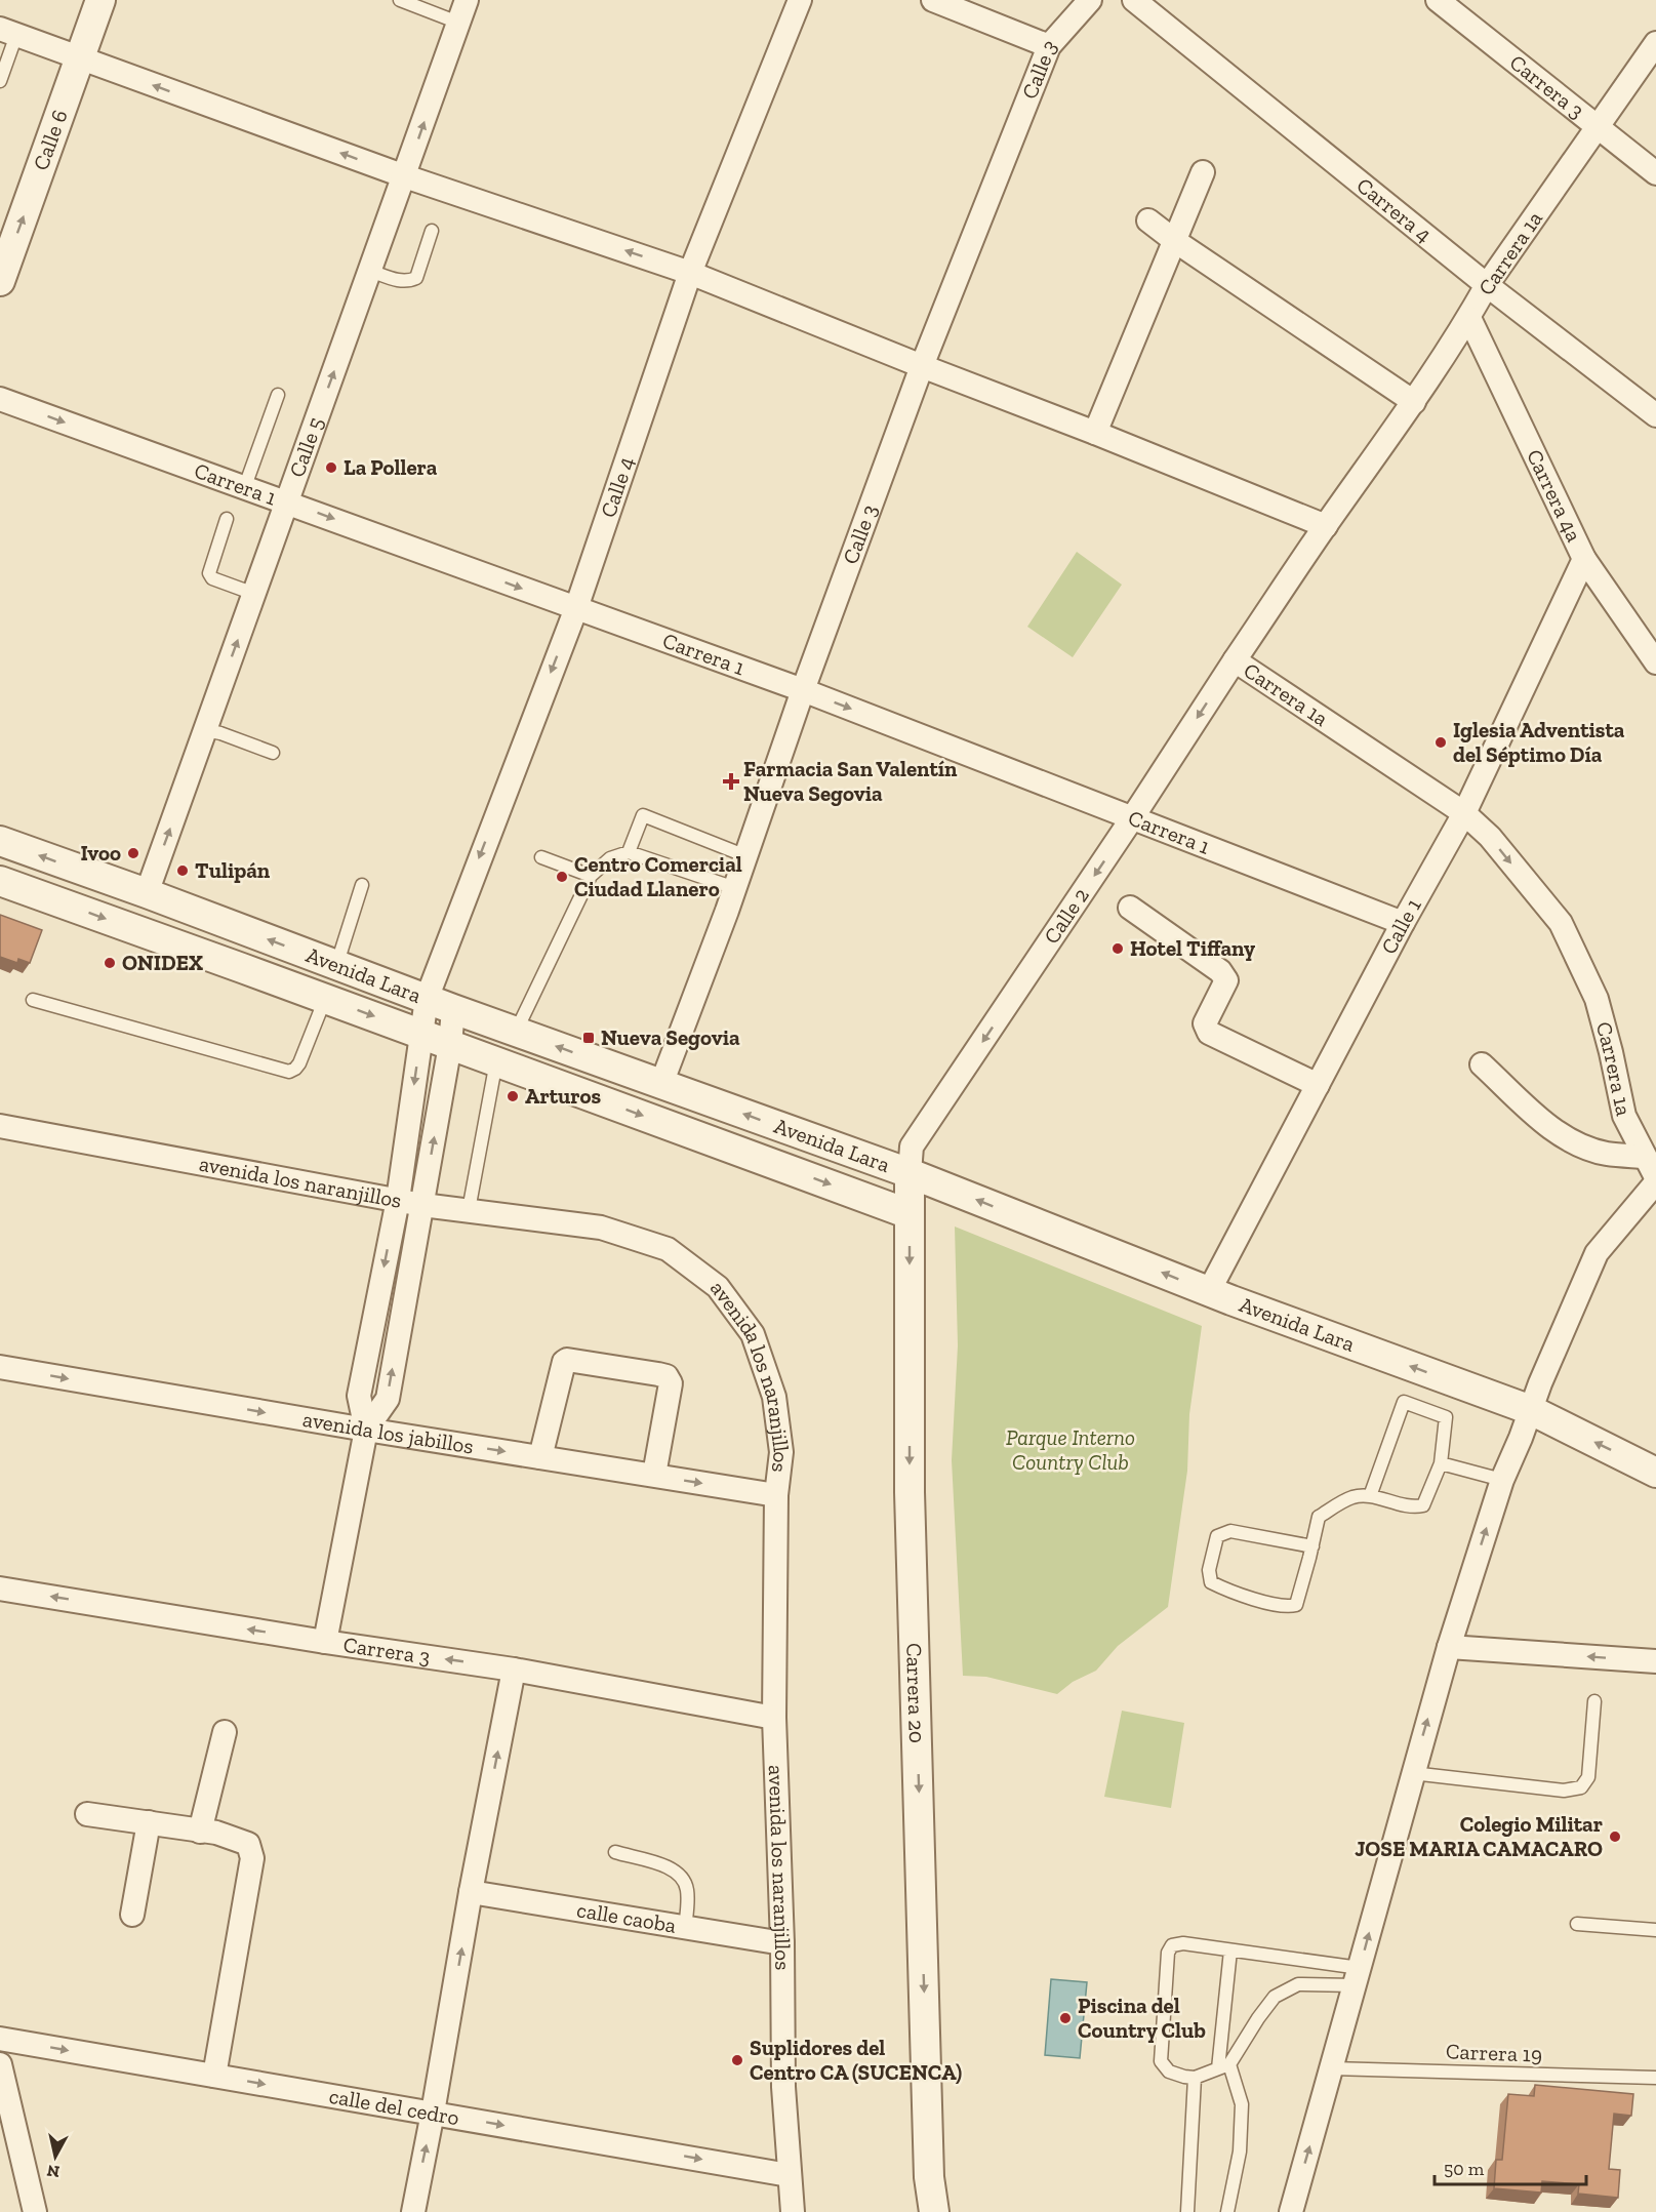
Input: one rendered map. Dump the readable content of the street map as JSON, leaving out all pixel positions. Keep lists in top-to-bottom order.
{
  "streets": {
    "street": [
      "Calle 3",
      "Carrera 3",
      "Calle 6",
      "Carrera 4",
      "Carrera 1a",
      "Calle 5",
      "Carrera 1",
      "Calle 4",
      "Carrera 4a",
      "Calle 2",
      "Calle 1",
      "Avenida Lara",
      "avenida los naranjillos",
      "avenida los jabillos",
      "Carrera 20",
      "calle caoba",
      "calle del cedro"
    ],
    "lane": ["Carrera 19"]
  },
  "crossings": [
    ["Calle 3", "Carrera 1"],
    ["Calle 3", "Avenida Lara"],
    ["Carrera 3", "Carrera 1a"],
    ["Carrera 3", "avenida los naranjillos"],
    ["Carrera 4", "Carrera 1a"],
    ["Carrera 1a", "Carrera 4a"],
    ["Carrera 1a", "Calle 2"],
    ["Carrera 1a", "Calle 1"],
    ["Calle 5", "Carrera 1"],
    ["Calle 5", "Avenida Lara"],
    ["Carrera 1", "Calle 4"],
    ["Carrera 1", "Calle 2"],
    ["Carrera 1", "Calle 1"],
    ["Calle 4", "Avenida Lara"],
    ["Calle 4", "avenida los naranjillos"],
    ["Calle 4", "avenida los jabillos"],
    ["Carrera 4a", "Calle 1"],
    ["Calle 2", "Avenida Lara"],
    ["Calle 2", "Carrera 20"],
    ["Calle 1", "Avenida Lara"],
    ["Avenida Lara", "Carrera 20"],
    ["avenida los naranjillos", "avenida los jabillos"],
    ["avenida los naranjillos", "calle caoba"],
    ["avenida los naranjillos", "calle del cedro"]
  ],
  "one_way": [
    "Carrera 3",
    "Calle 6",
    "Calle 5",
    "Carrera 1",
    "Calle 2",
    "avenida los jabillos",
    "Carrera 20",
    "calle del cedro"
  ],
  "parks": ["Parque Interno Country Club"],
  "places": {
    "other": [
      "La Pollera",
      "Iglesia Adventista del Séptimo Día",
      "Ivoo",
      "Tulipán",
      "Centro Comercial Ciudad Llanero",
      "Hotel Tiffany",
      "ONIDEX",
      "Arturos",
      "Colegio Militar JOSE MARIA CAMACARO",
      "Piscina del Country Club",
      "Suplidores del Centro CA (SUCENCA)"
    ],
    "health": ["Farmacia San Valentín Nueva Segovia"],
    "transit": ["Nueva Segovia"]
  },
  "scale_bar": "50 m",
  "north": "bottom"
}
